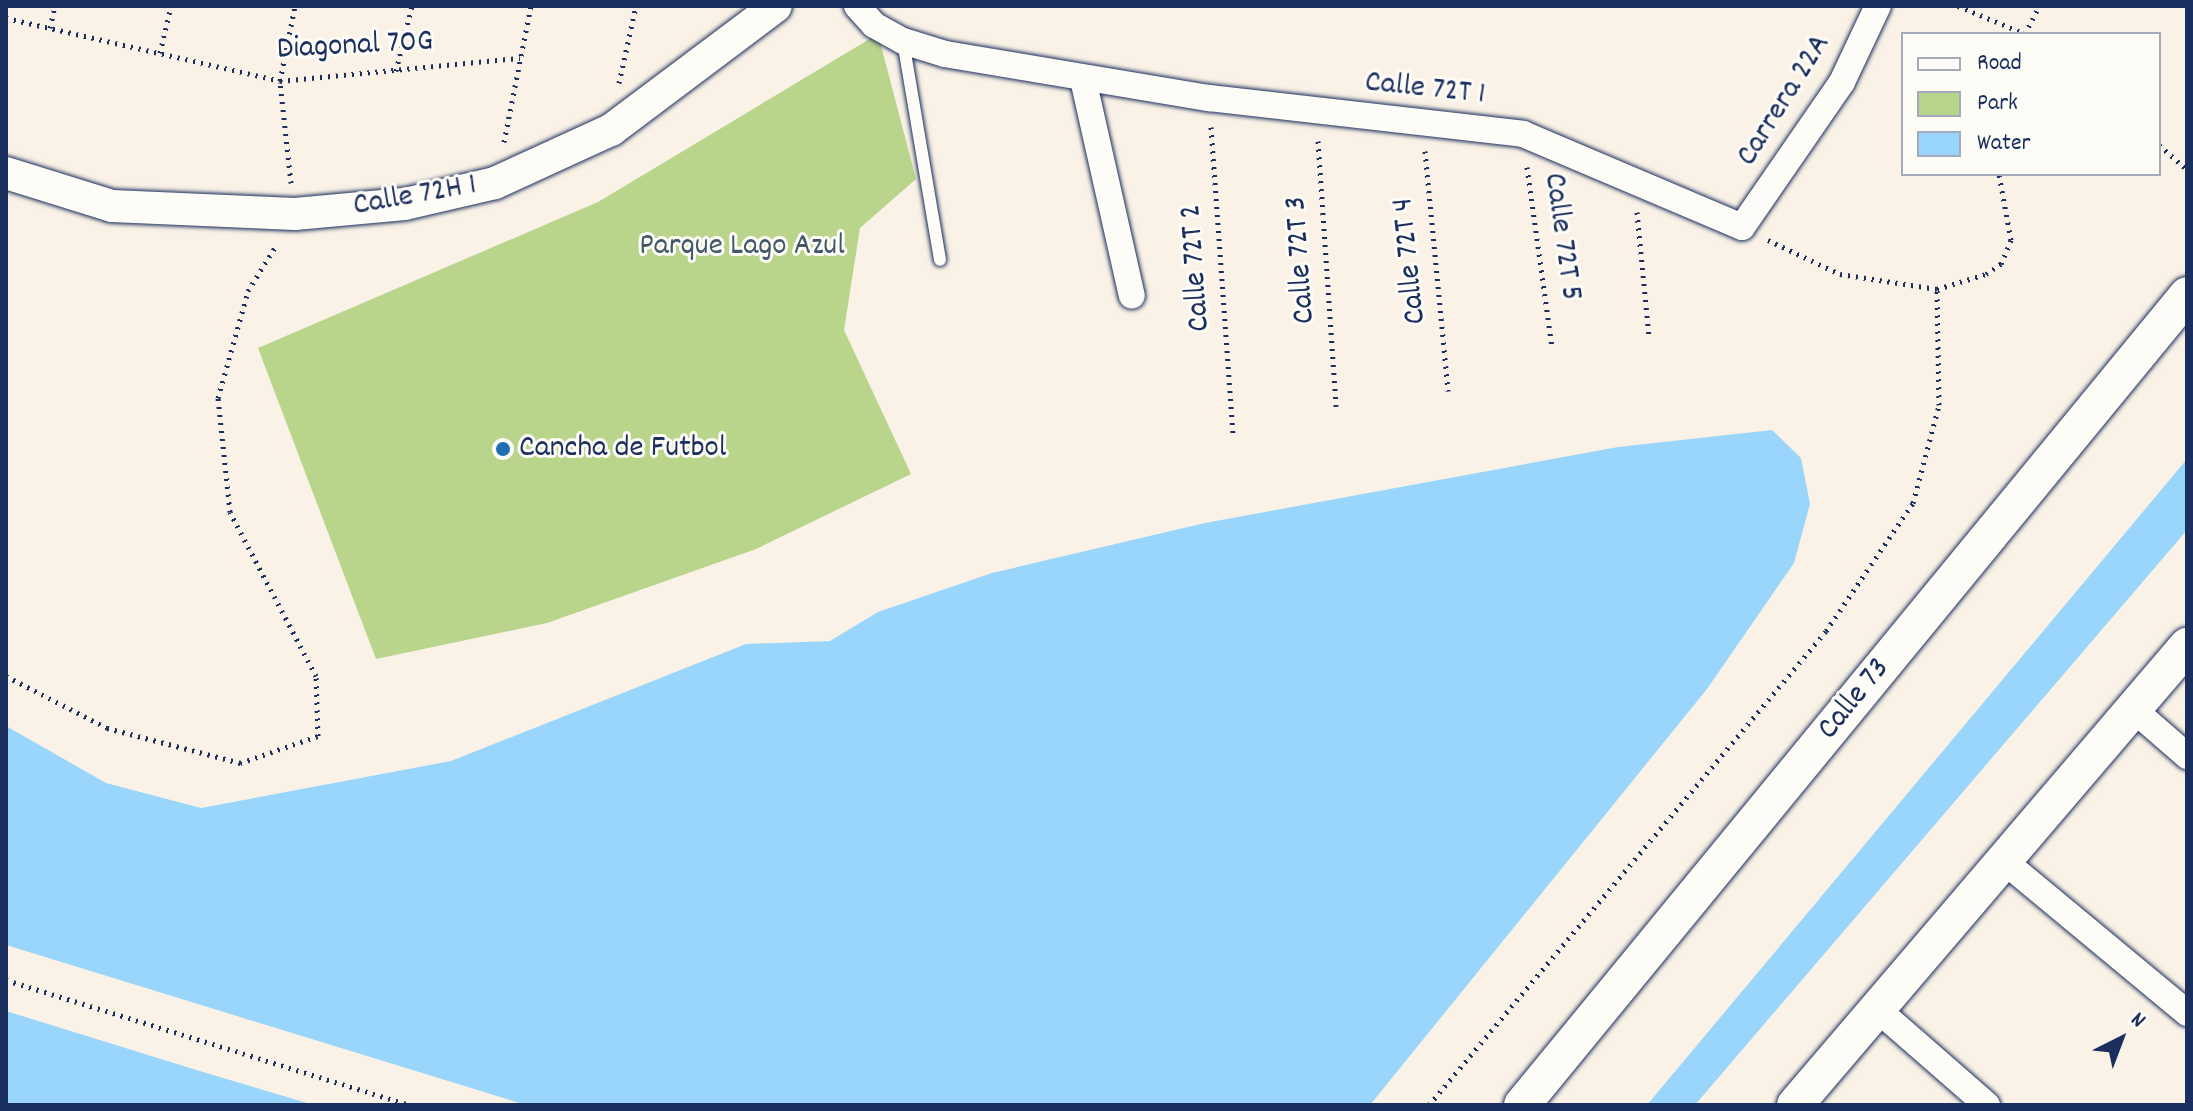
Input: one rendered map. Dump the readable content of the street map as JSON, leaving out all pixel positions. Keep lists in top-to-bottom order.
{
  "streets": {
    "main road": ["Calle 73"],
    "street": ["Calle 72T 1", "Carrera 22A", "Calle 72H 1"],
    "path": [
      "Diagonal 70G",
      "Calle 72T 5",
      "Calle 72T 3",
      "Calle 72T 4",
      "Calle 72T 2"
    ]
  },
  "crossings": [
    ["Calle 72T 1", "Carrera 22A"],
    ["Calle 72T 1", "Calle 72T 5"],
    ["Calle 72T 1", "Calle 72T 3"],
    ["Calle 72T 1", "Calle 72T 4"],
    ["Calle 72T 1", "Calle 72T 2"]
  ],
  "parks": ["Parque Lago Azul"],
  "places": ["Cancha de Futbol"],
  "legend": ["Road", "Park", "Water"],
  "north": "top right"
}
